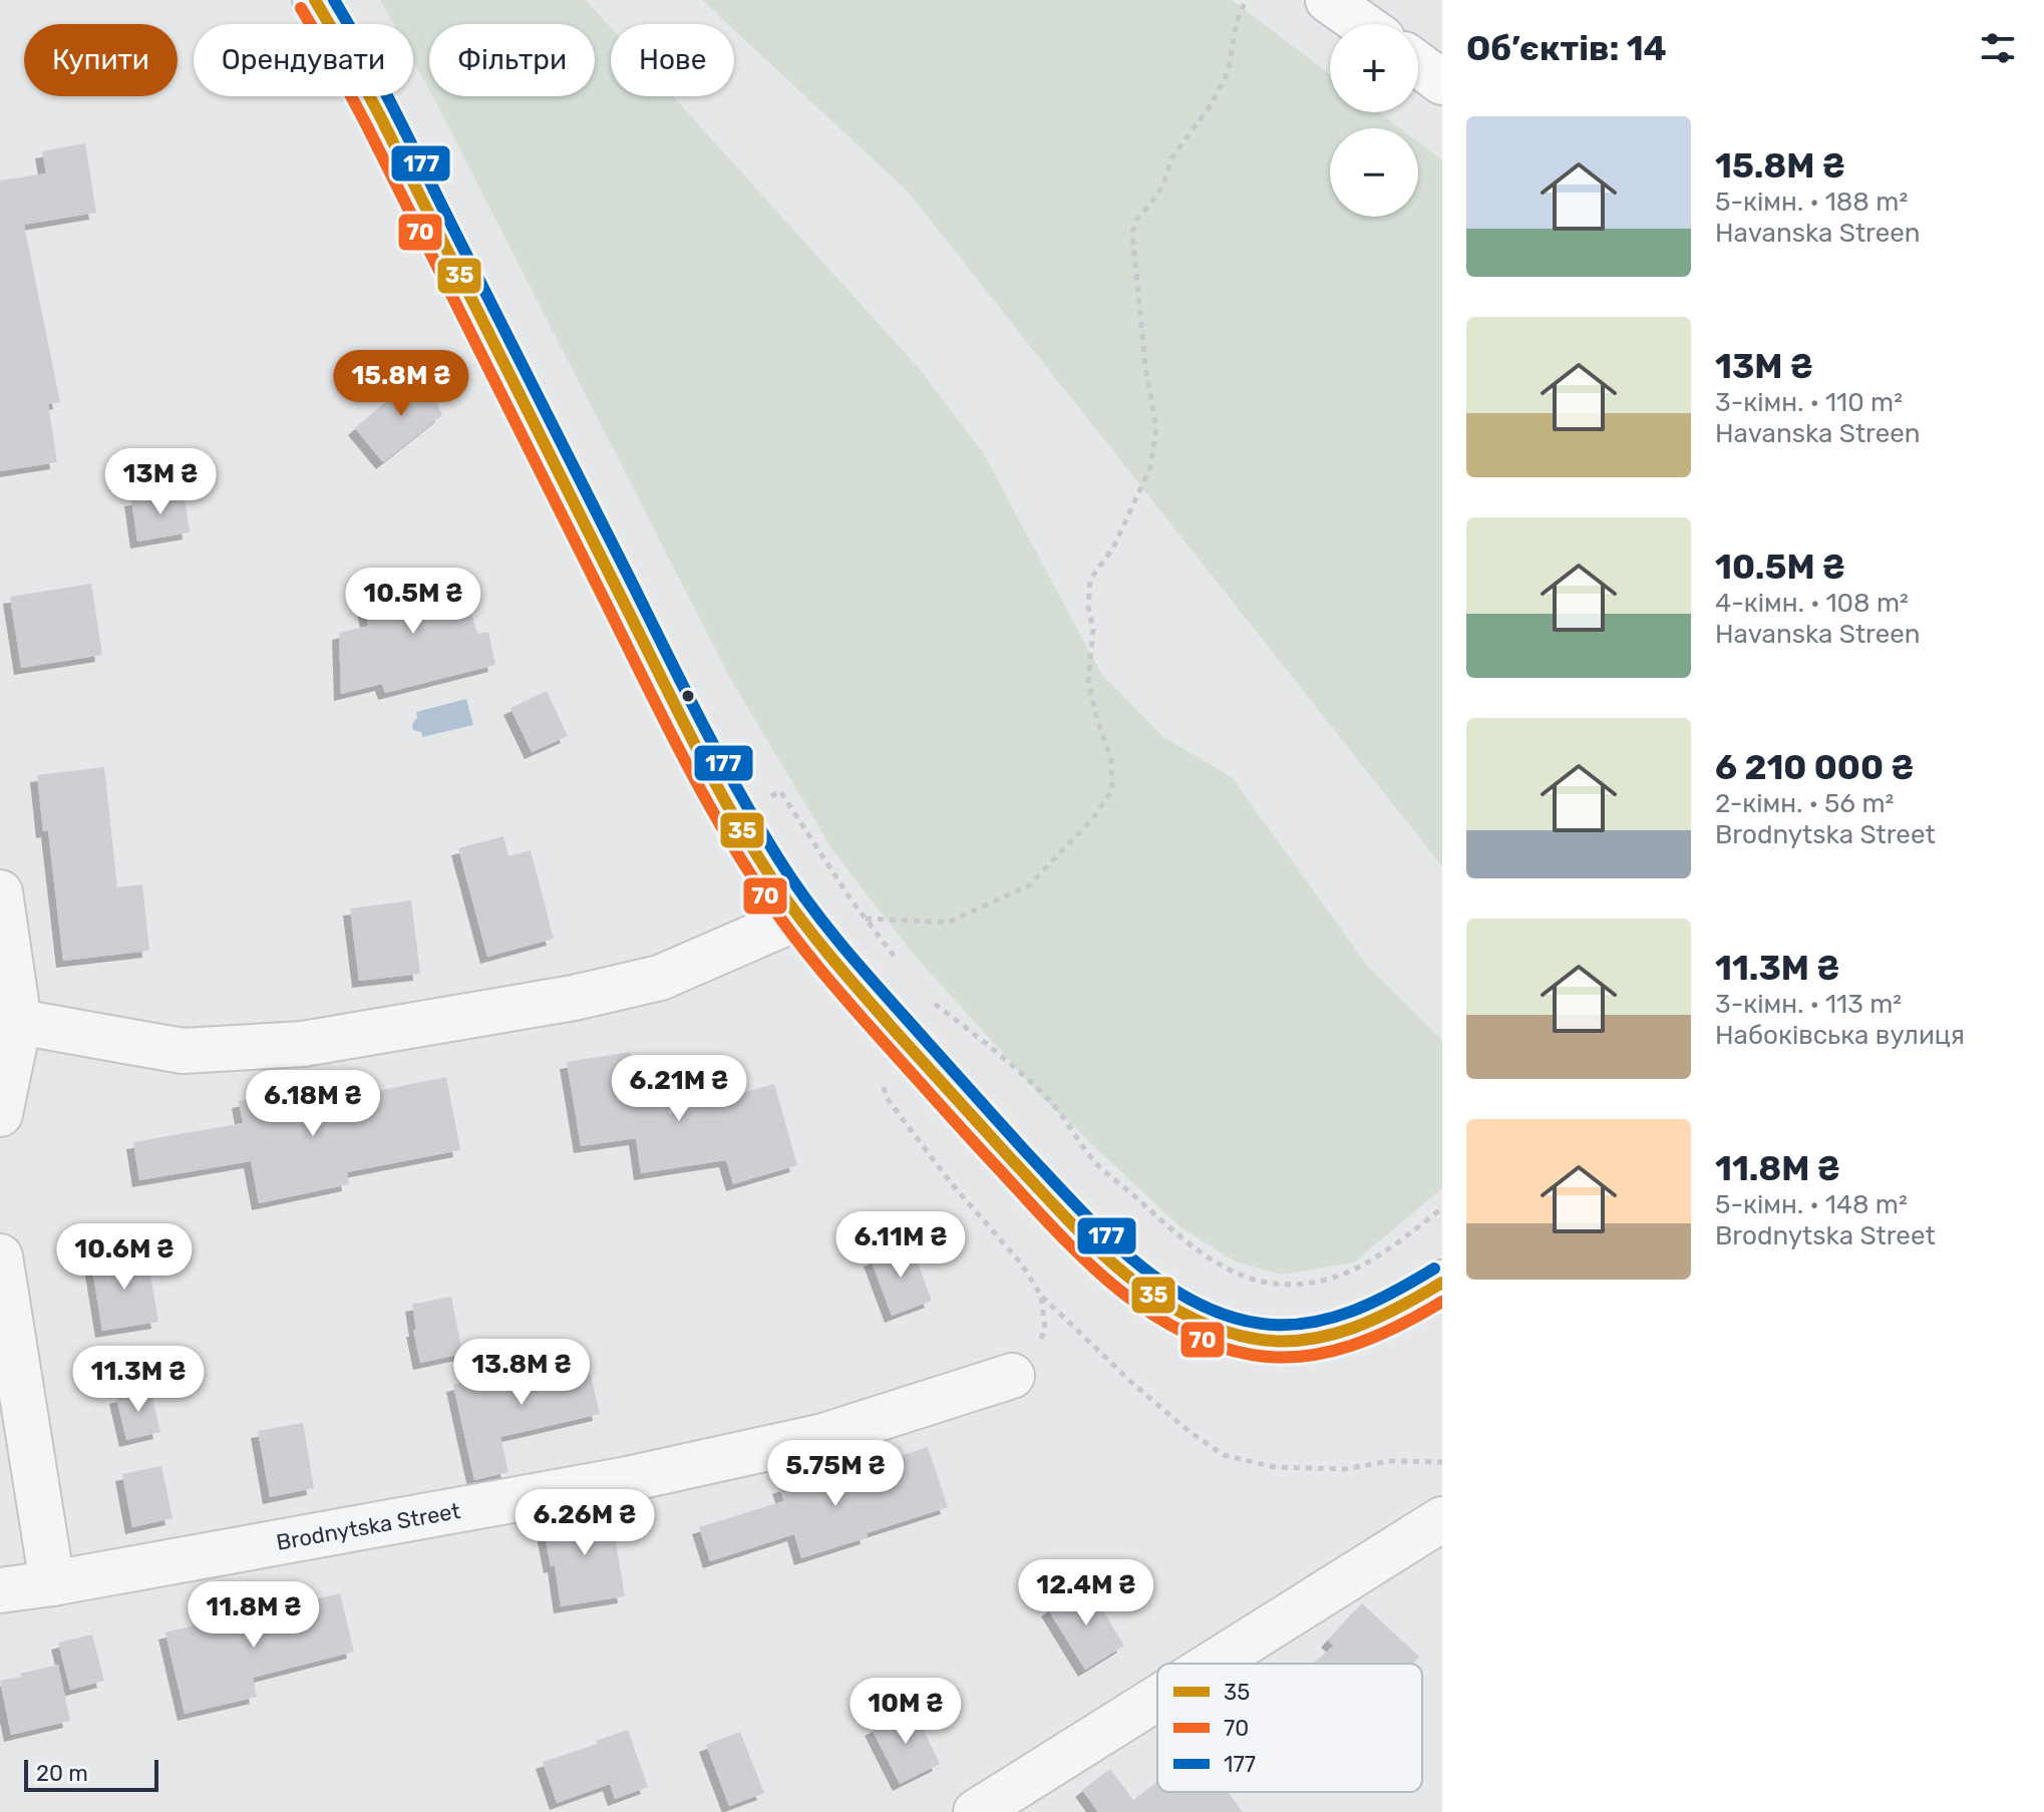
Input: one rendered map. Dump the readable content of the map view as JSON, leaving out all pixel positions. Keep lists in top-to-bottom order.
{
  "streets": {
    "street": ["Brodnytska Street"]
  },
  "lines": ["transit line 35", "transit line 177", "transit line 70"],
  "legend": ["35", "70", "177"],
  "scale_bar": "20 m",
  "page": {
    "heading": "Об’єктів: 14",
    "map_buttons": ["+", "−"],
    "chip": [
      "Купити",
      "Орендувати",
      "Фільтри",
      "Нове"
    ],
    "list": [
      {
        "name": "15.8M ₴",
        "note": "5-кімн. · 188 m² · Havanska Streen"
      },
      {
        "name": "13M ₴",
        "note": "3-кімн. · 110 m² · Havanska Streen"
      },
      {
        "name": "10.5M ₴",
        "note": "4-кімн. · 108 m² · Havanska Streen"
      },
      {
        "name": "6 210 000 ₴",
        "note": "2-кімн. · 56 m² · Brodnytska Street"
      },
      {
        "name": "11.3M ₴",
        "note": "3-кімн. · 113 m² · Набоківська вулиця"
      },
      {
        "name": "11.8M ₴",
        "note": "5-кімн. · 148 m² · Brodnytska Street"
      }
    ],
    "price": [
      "15.8M ₴",
      "13M ₴",
      "10.5M ₴",
      "6.21M ₴",
      "6.18M ₴",
      "6.11M ₴",
      "10.6M ₴",
      "13.8M ₴",
      "11.3M ₴",
      "5.75M ₴",
      "6.26M ₴",
      "12.4M ₴",
      "11.8M ₴",
      "10M ₴"
    ],
    "scale": "20 m"
  }
}
